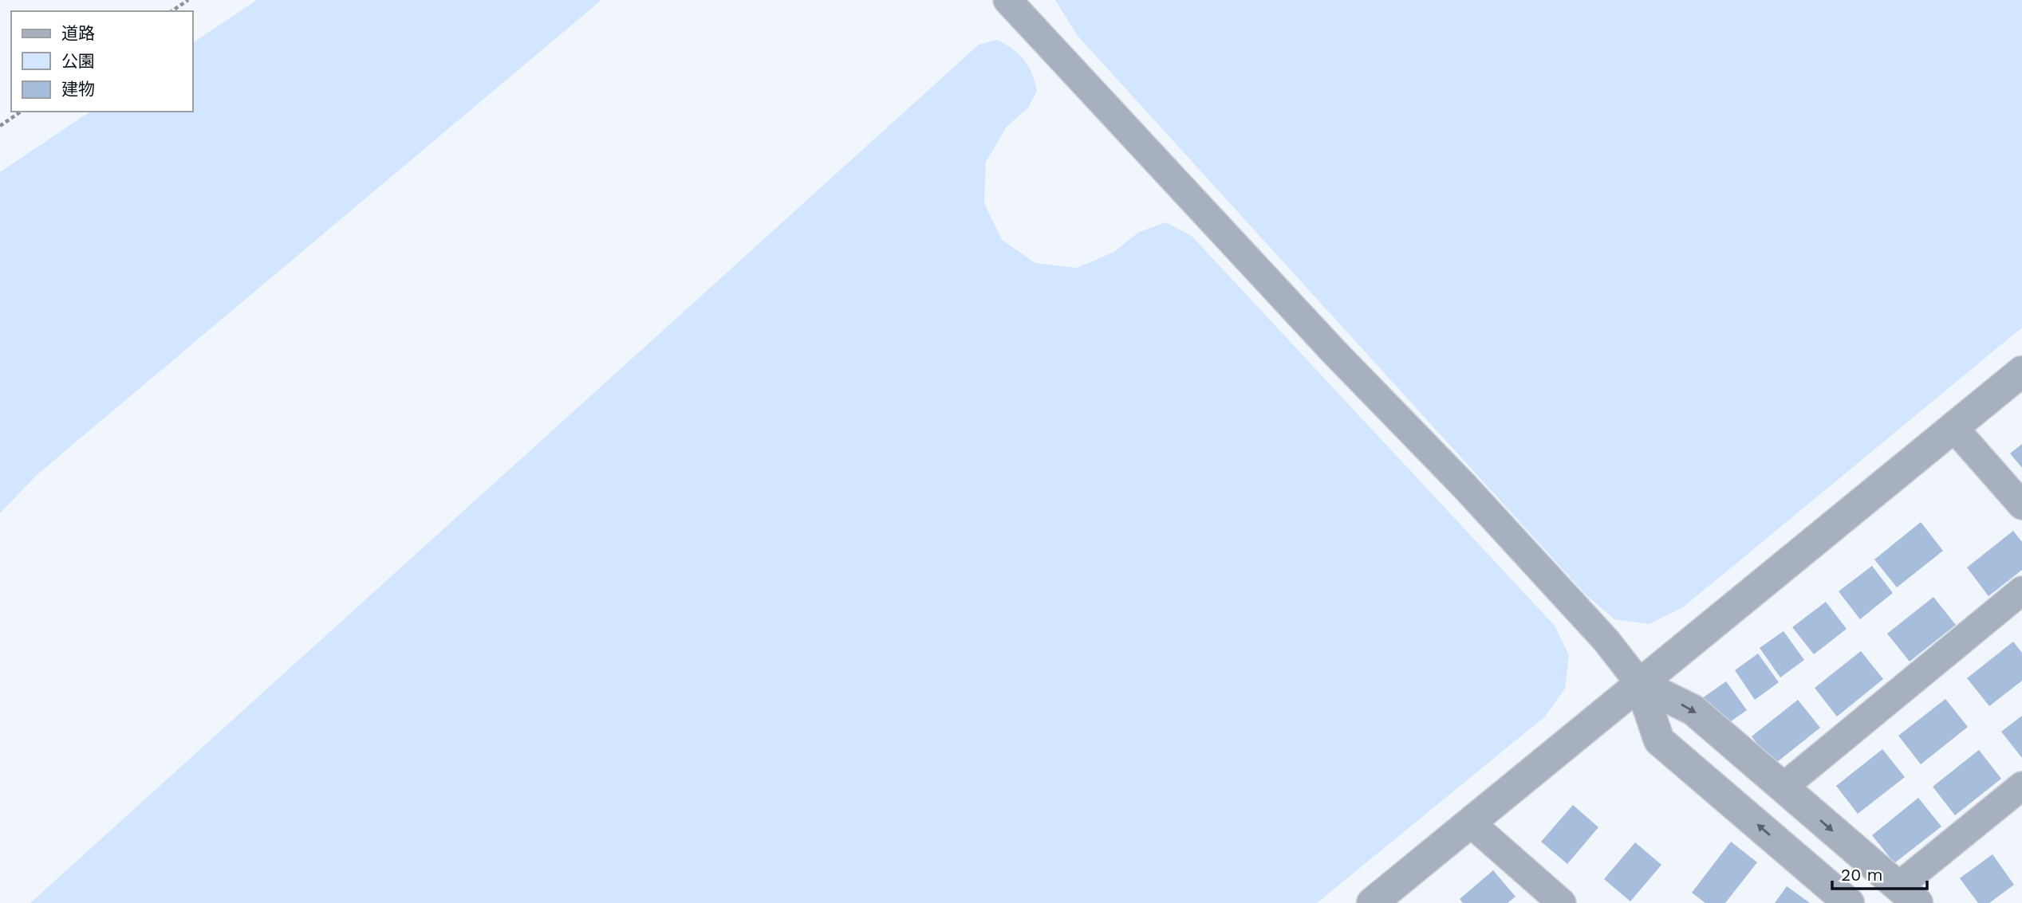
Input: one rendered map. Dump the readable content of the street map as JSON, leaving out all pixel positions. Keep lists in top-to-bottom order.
{
  "legend": ["道路", "公園", "建物"],
  "scale_bar": "20 m"
}
